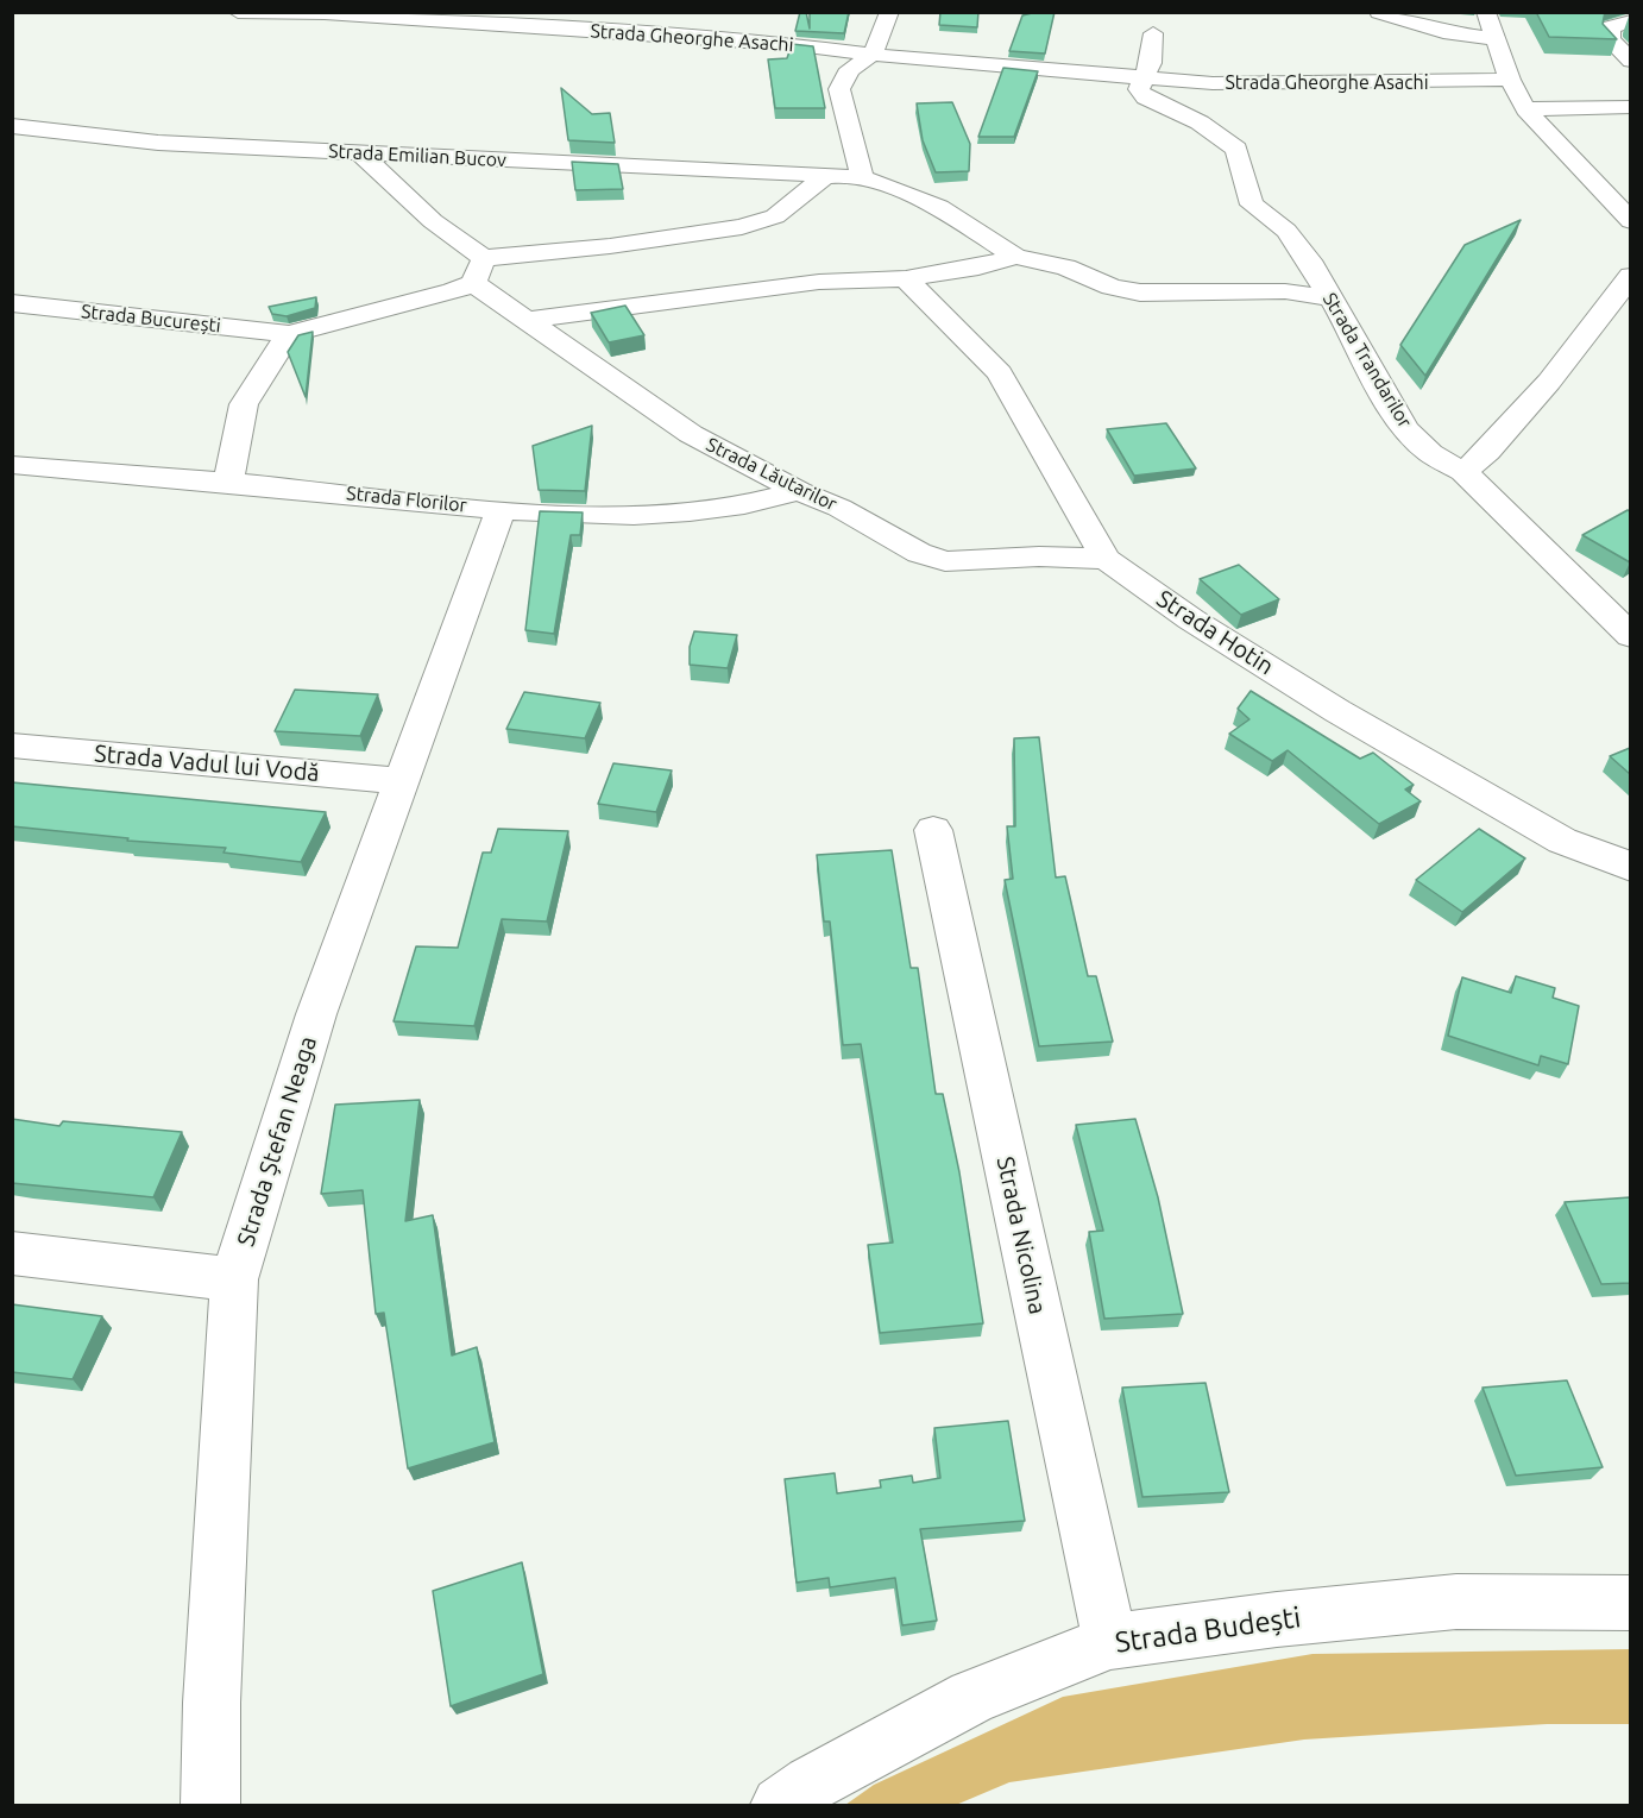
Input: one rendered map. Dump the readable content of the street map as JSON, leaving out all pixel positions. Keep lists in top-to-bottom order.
{
  "streets": {
    "street": [
      "Strada Gheorghe Asachi",
      "Strada Emilian Bucov",
      "Strada București",
      "Strada Trandarilor",
      "Strada Lăutarilor",
      "Strada Florilor",
      "Strada Hotin",
      "Strada Vadul lui Vodă",
      "Strada Ștefan Neaga",
      "Strada Nicolina",
      "Strada Budești"
    ]
  },
  "crossings": [
    ["Strada Gheorghe Asachi", "Strada Trandarilor"],
    ["Strada Lăutarilor", "Strada Florilor"],
    ["Strada Lăutarilor", "Strada Hotin"],
    ["Strada Florilor", "Strada Ștefan Neaga"],
    ["Strada Vadul lui Vodă", "Strada Ștefan Neaga"],
    ["Strada Nicolina", "Strada Budești"]
  ]
}
